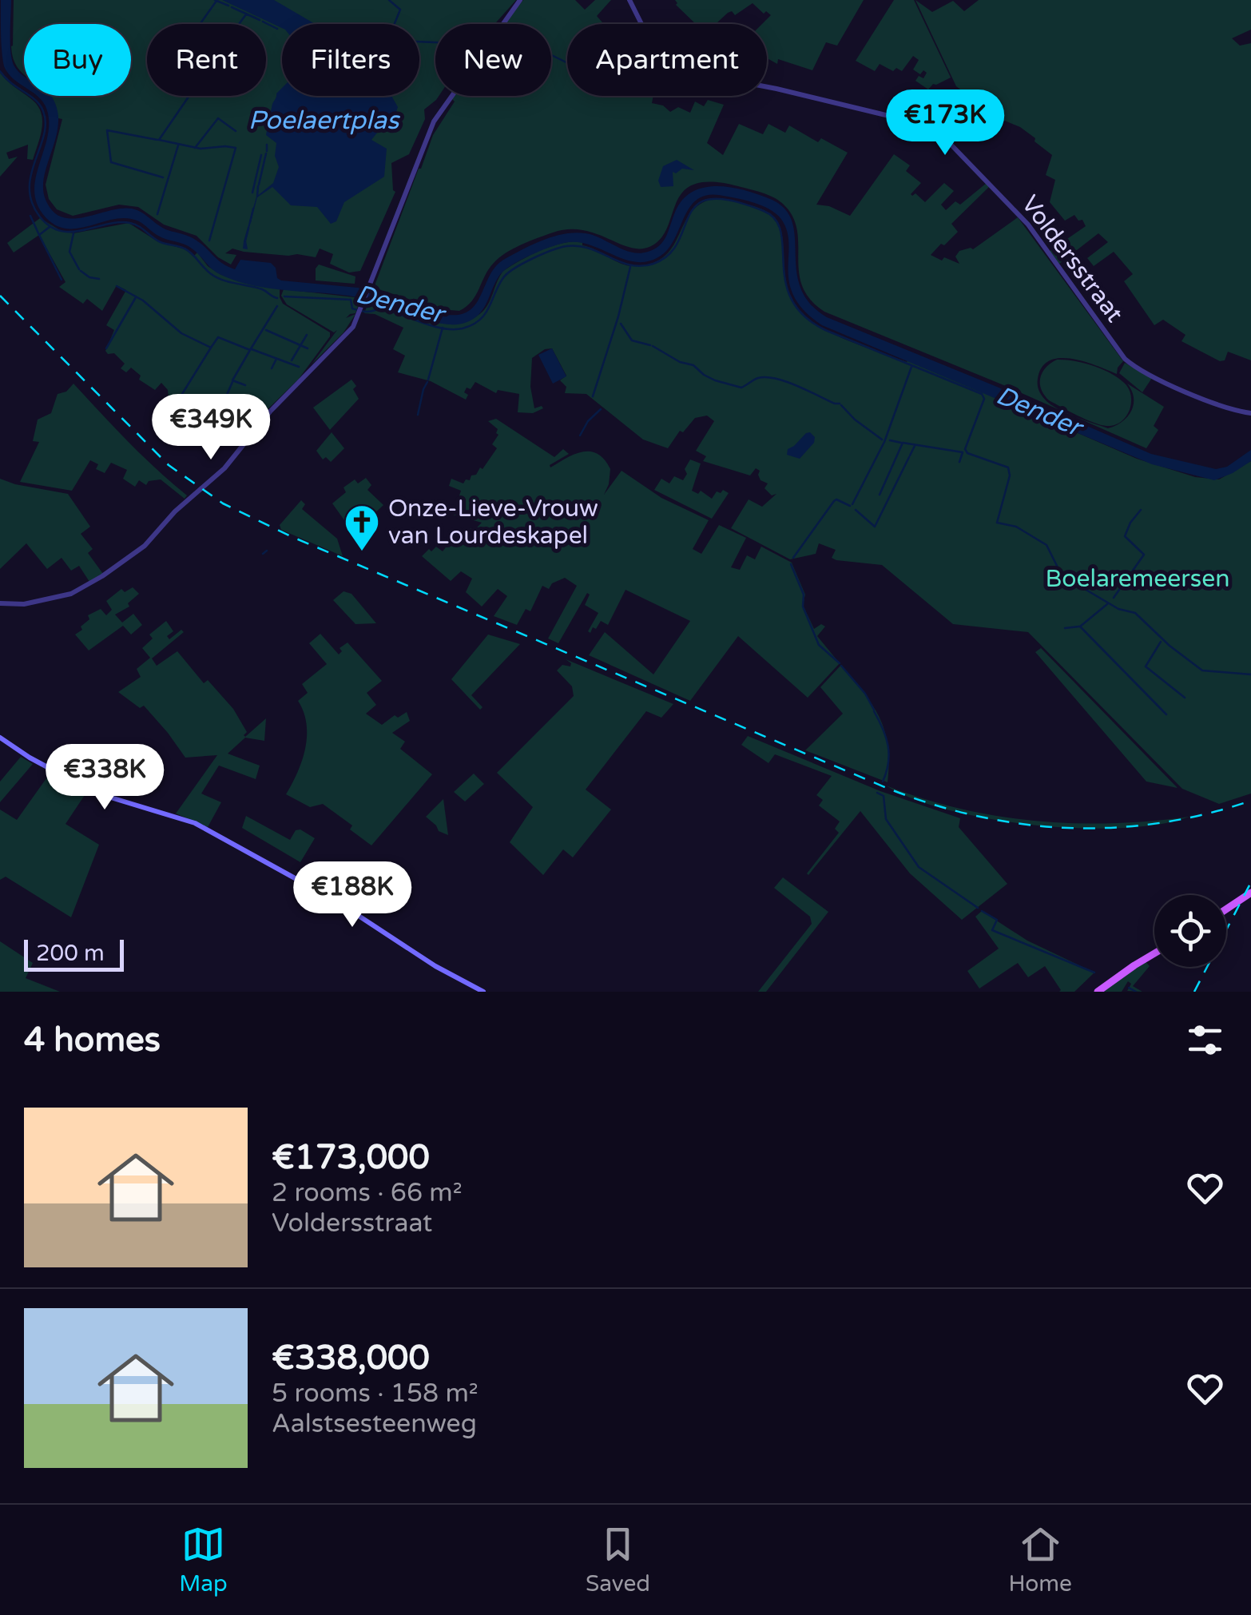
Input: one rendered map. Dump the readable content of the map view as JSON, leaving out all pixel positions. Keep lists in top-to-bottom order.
{
  "streets": {
    "street": ["Voldersstraat"]
  },
  "water": ["Poelaertplas", "Dender"],
  "parks": ["Boelaremeersen"],
  "places": {
    "church": ["Onze-Lieve-Vrouw van Lourdeskapel"]
  },
  "scale_bar": "200 m",
  "page": {
    "chip": [
      "Buy",
      "Rent",
      "Filters",
      "New",
      "Apartment"
    ],
    "price": [
      "€173K",
      "€349K",
      "€338K",
      "€188K"
    ],
    "scale": "200 m",
    "heading": "4 homes",
    "list": [
      {
        "name": "€173,000",
        "note": "2 rooms · 66 m² · Voldersstraat"
      },
      {
        "name": "€338,000",
        "note": "5 rooms · 158 m² · Aalstsesteenweg"
      }
    ],
    "tabs": ["Map", "Saved", "Home"]
  }
}
